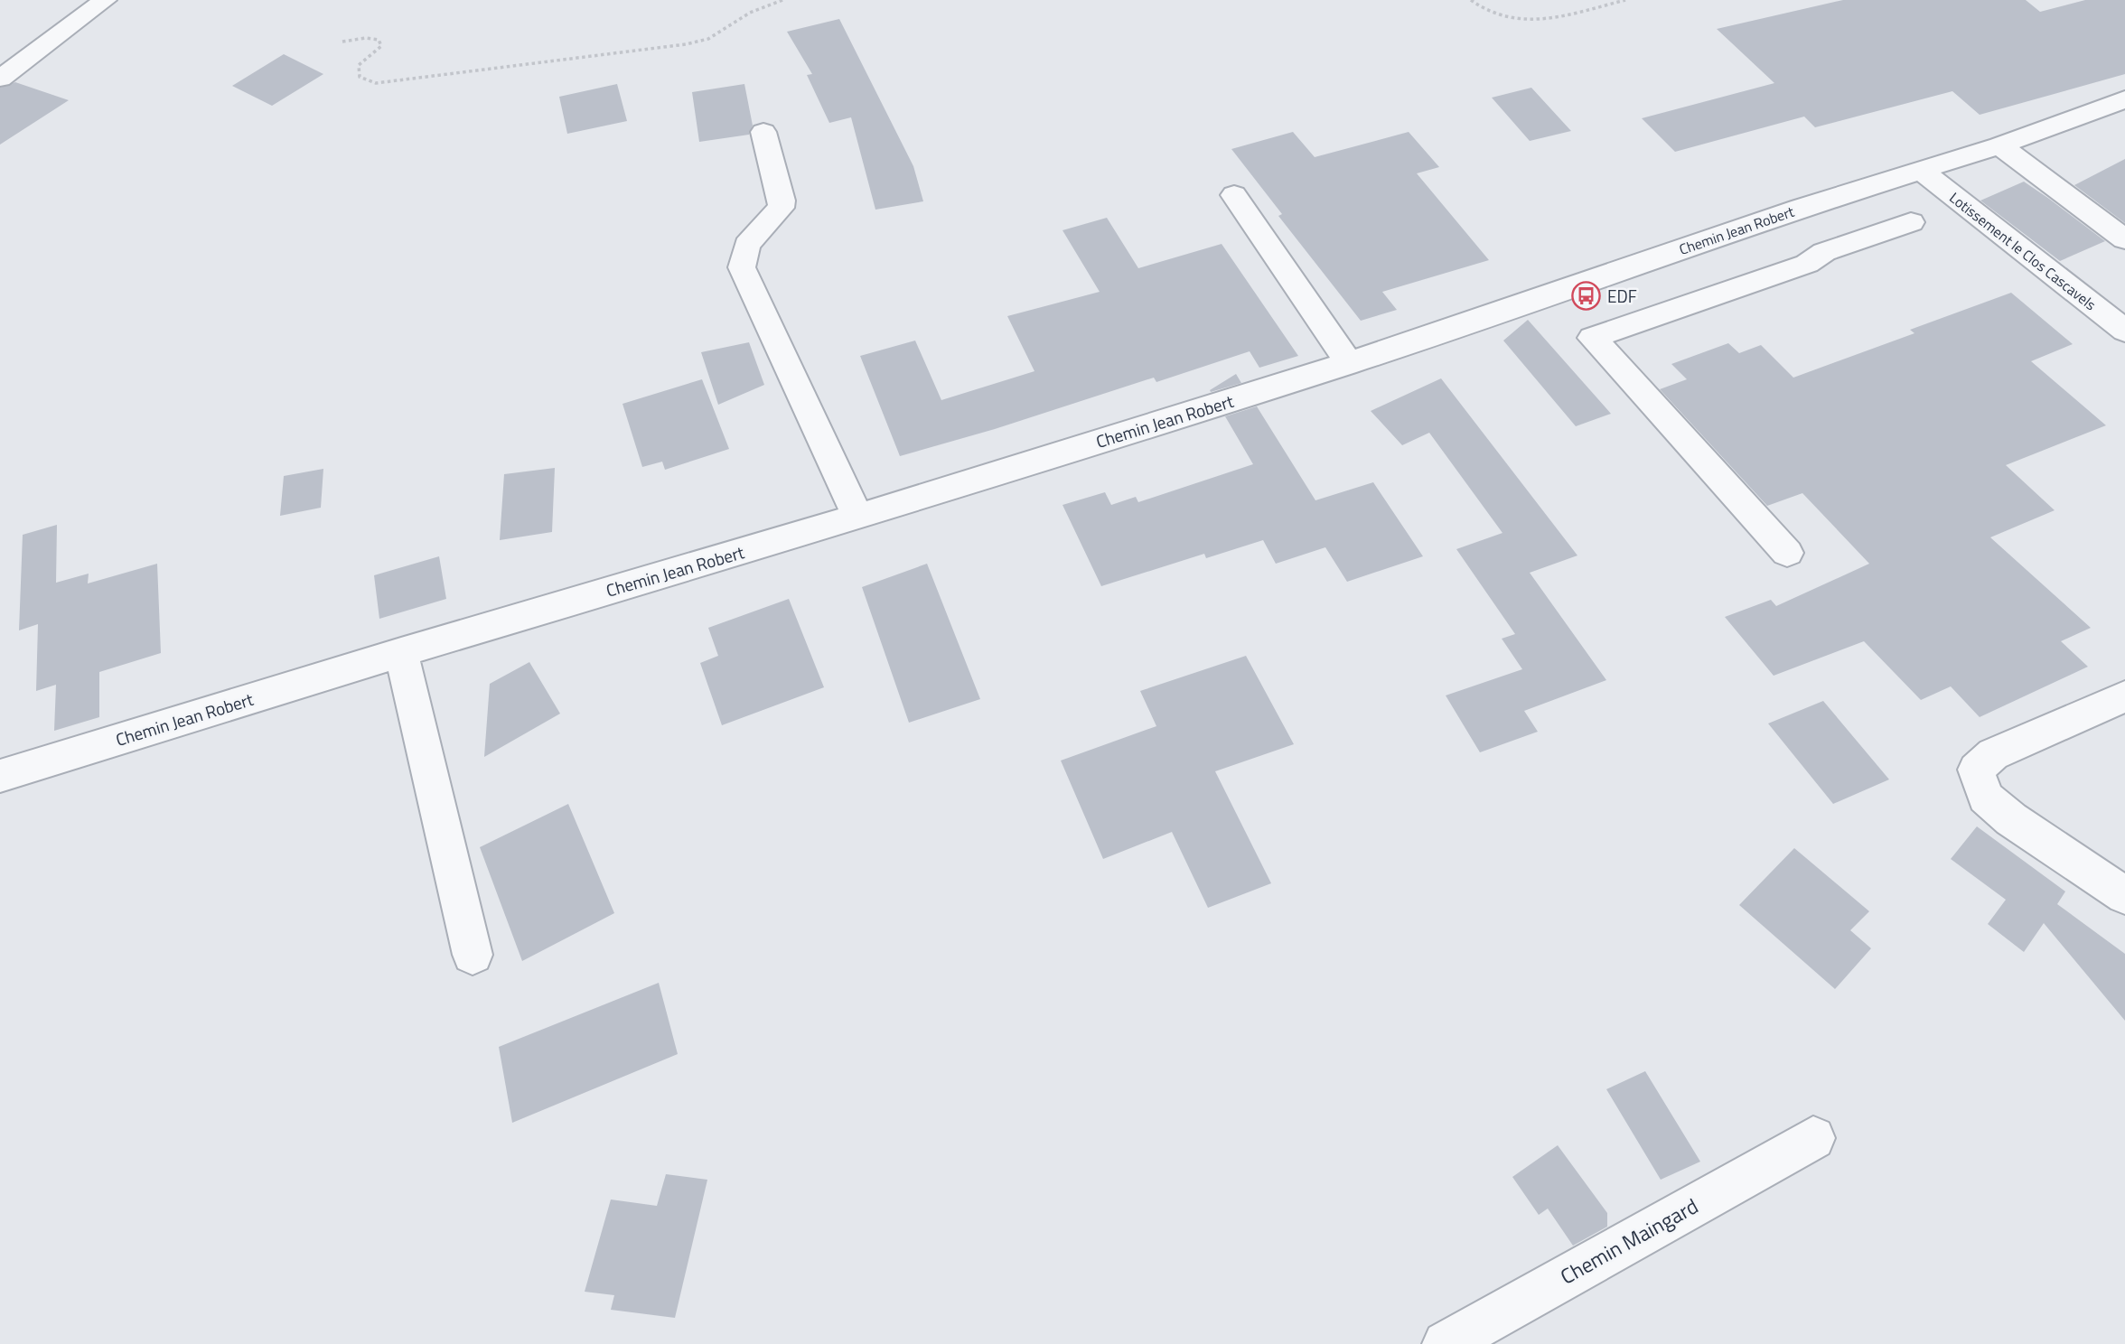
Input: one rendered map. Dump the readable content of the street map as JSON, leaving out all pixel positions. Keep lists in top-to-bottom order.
{
  "streets": {
    "street": ["Chemin Jean Robert", "Lotissement le Clos Cascavels", "Chemin Maingard"]
  },
  "crossings": [
    ["Chemin Jean Robert", "Lotissement le Clos Cascavels"]
  ],
  "places": {
    "bus stop": ["EDF"]
  }
}
